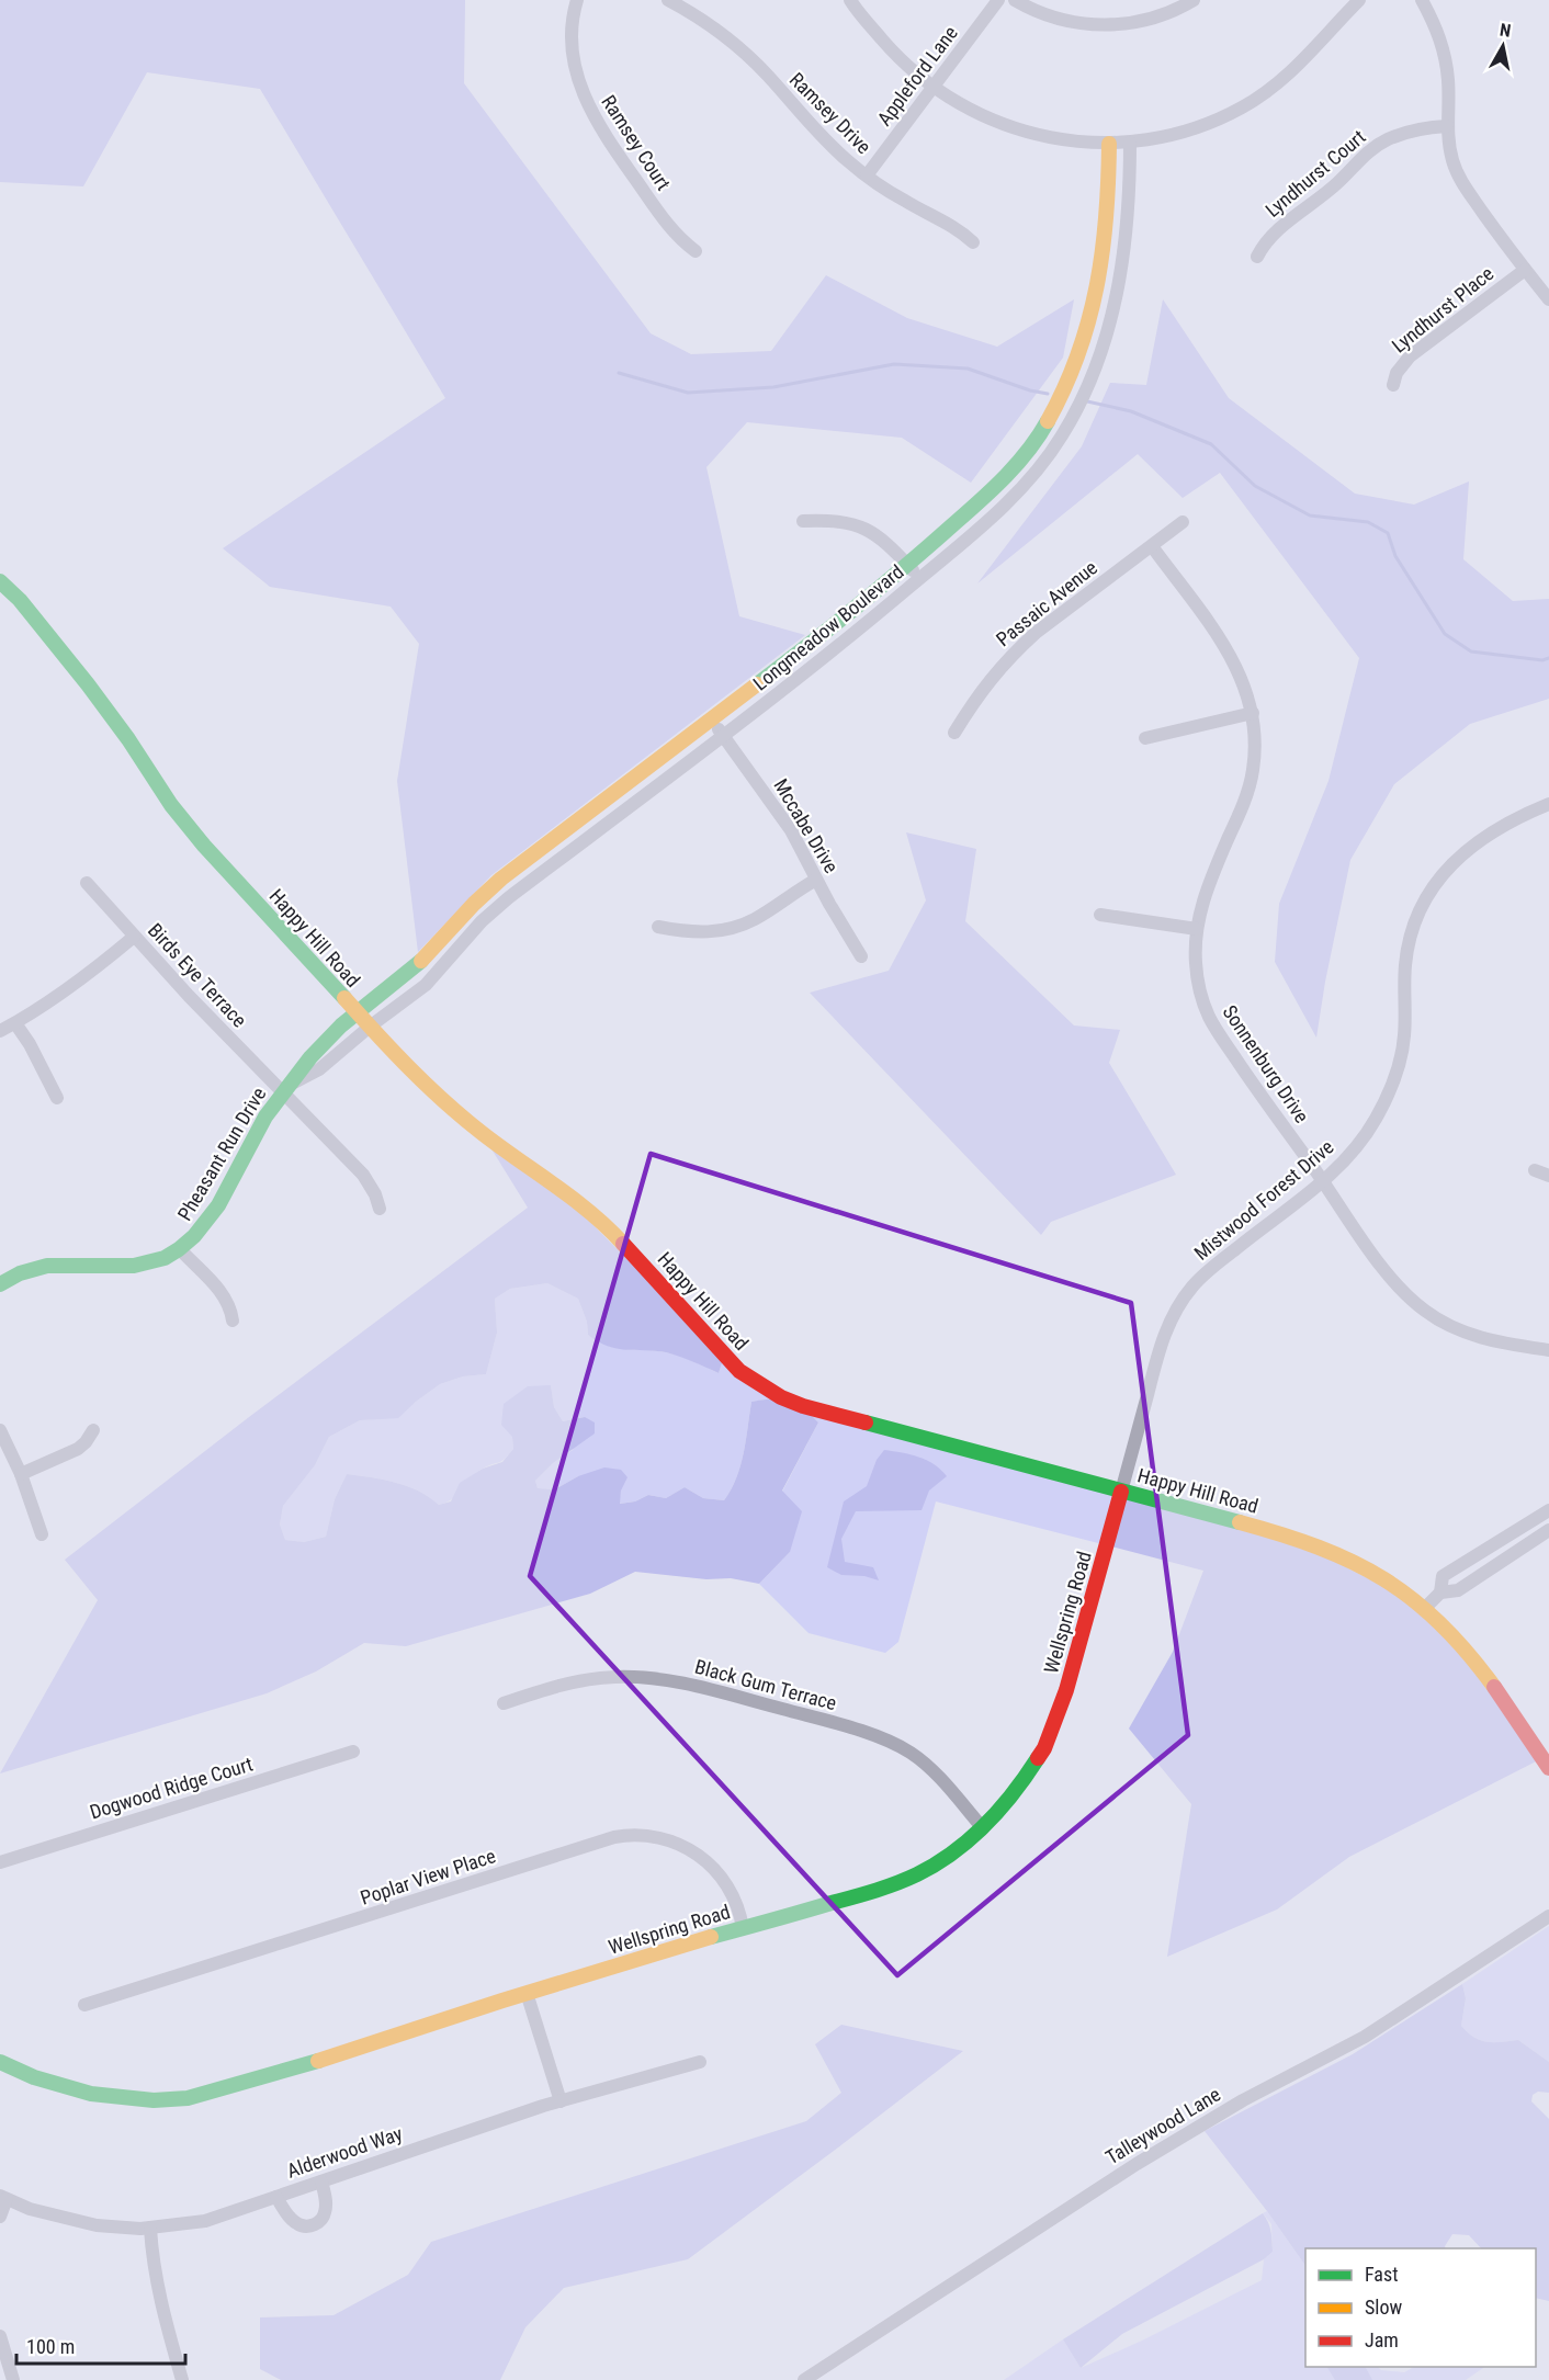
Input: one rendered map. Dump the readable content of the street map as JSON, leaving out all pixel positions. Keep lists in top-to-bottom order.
{
  "streets": {
    "street": [
      "Appleford Lane",
      "Ramsey Drive",
      "Ramsey Court",
      "Lyndhurst Court",
      "Lyndhurst Place",
      "Passaic Avenue",
      "Longmeadow Boulevard",
      "Mccabe Drive",
      "Happy Hill Road",
      "Birds Eye Terrace",
      "Sonnenburg Drive",
      "Pheasant Run Drive",
      "Mistwood Forest Drive",
      "Wellspring Road",
      "Black Gum Terrace",
      "Dogwood Ridge Court",
      "Poplar View Place",
      "Talleywood Lane",
      "Alderwood Way"
    ]
  },
  "crossings": [
    ["Appleford Lane", "Ramsey Drive"],
    ["Passaic Avenue", "Sonnenburg Drive"],
    ["Longmeadow Boulevard", "Mccabe Drive"],
    ["Longmeadow Boulevard", "Happy Hill Road"],
    ["Longmeadow Boulevard", "Pheasant Run Drive"],
    ["Happy Hill Road", "Pheasant Run Drive"],
    ["Happy Hill Road", "Mistwood Forest Drive"],
    ["Happy Hill Road", "Wellspring Road"],
    ["Birds Eye Terrace", "Pheasant Run Drive"],
    ["Sonnenburg Drive", "Mistwood Forest Drive"],
    ["Mistwood Forest Drive", "Wellspring Road"],
    ["Wellspring Road", "Black Gum Terrace"],
    ["Wellspring Road", "Poplar View Place"]
  ],
  "legend": ["Fast", "Slow", "Jam"],
  "scale_bar": "100 m",
  "north": "top"
}
